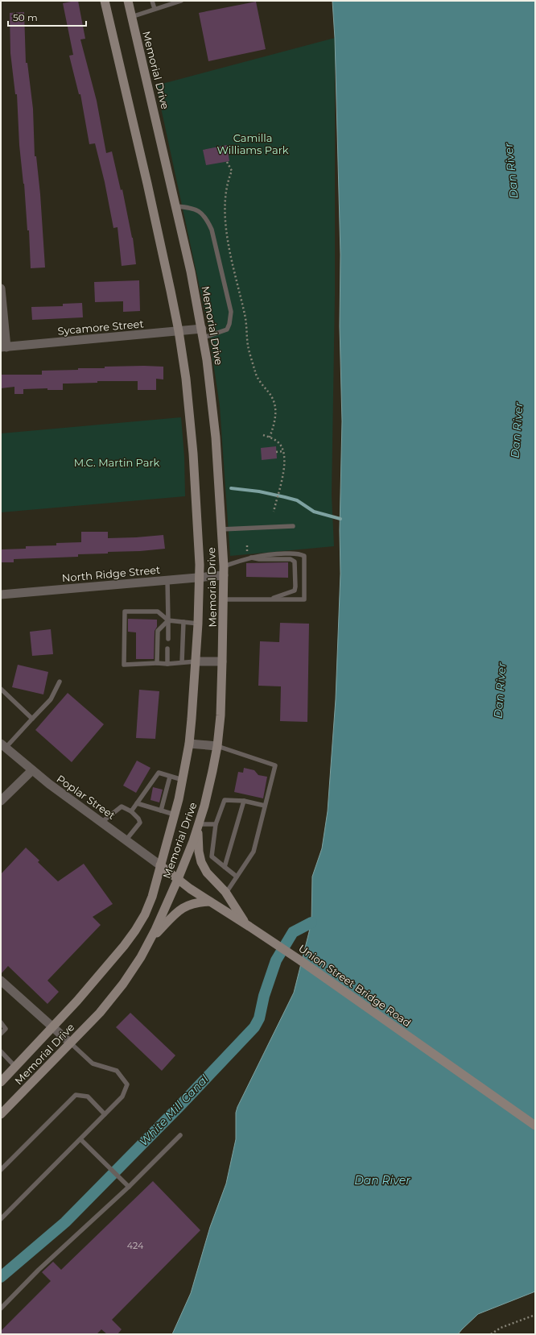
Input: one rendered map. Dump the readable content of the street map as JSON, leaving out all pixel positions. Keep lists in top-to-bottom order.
{
  "streets": {
    "main road": ["Memorial Drive", "Union Street Bridge Road"],
    "street": ["Sycamore Street", "North Ridge Street", "Poplar Street"]
  },
  "crossings": [
    ["Memorial Drive", "Sycamore Street"],
    ["Memorial Drive", "North Ridge Street"],
    ["Memorial Drive", "Poplar Street"],
    ["Memorial Drive", "Union Street Bridge Road"],
    ["Poplar Street", "Union Street Bridge Road"]
  ],
  "water": ["Dan River", "White Mill Canal"],
  "parks": ["Camilla Williams Park", "M.C. Martin Park"],
  "house_numbers": ["424"],
  "scale_bar": "50 m"
}
